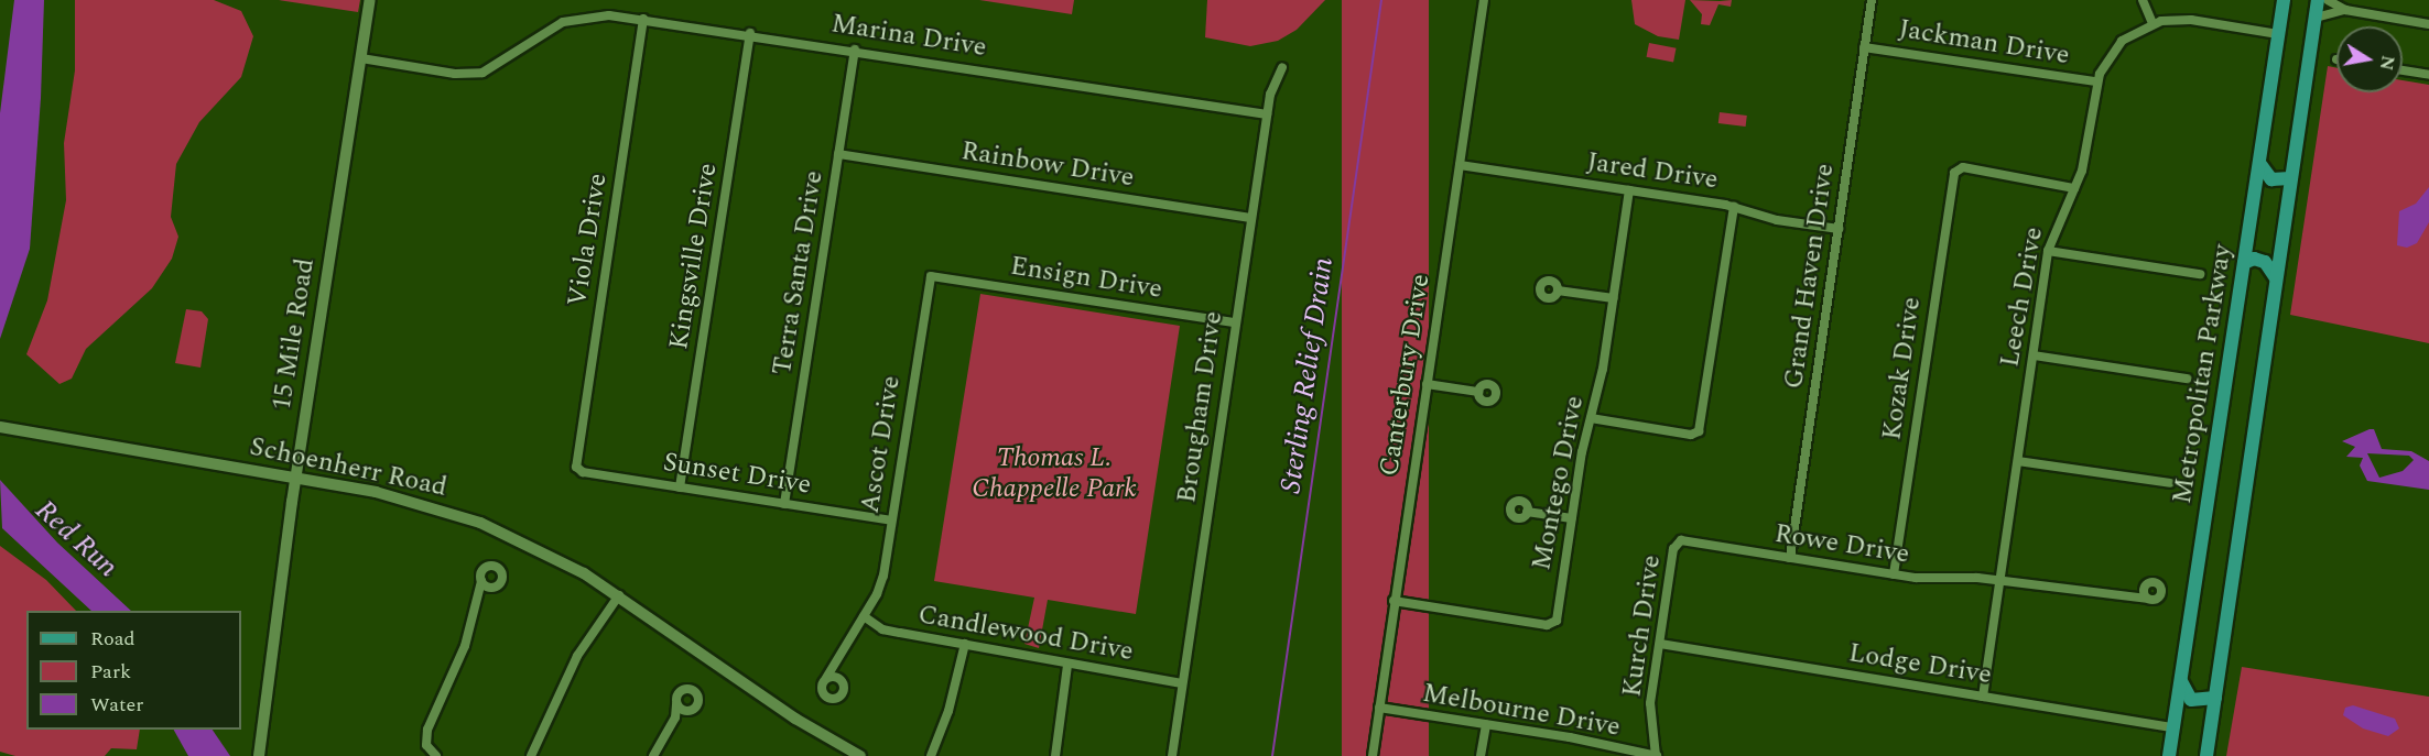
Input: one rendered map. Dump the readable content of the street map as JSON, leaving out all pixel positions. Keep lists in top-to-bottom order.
{
  "streets": {
    "main road": ["15 Mile Road", "Metropolitan Parkway", "Schoenherr Road"],
    "street": [
      "Marina Drive",
      "Jackman Drive",
      "Rainbow Drive",
      "Jared Drive",
      "Viola Drive",
      "Kingsville Drive",
      "Terra Santa Drive",
      "Grand Haven Drive",
      "Ensign Drive",
      "Leech Drive",
      "Kozak Drive",
      "Canterbury Drive",
      "Brougham Drive",
      "Ascot Drive",
      "Sunset Drive",
      "Montego Drive",
      "Rowe Drive",
      "Kurch Drive",
      "Candlewood Drive",
      "Lodge Drive",
      "Melbourne Drive"
    ]
  },
  "crossings": [
    ["Marina Drive", "Viola Drive"],
    ["Marina Drive", "Kingsville Drive"],
    ["Marina Drive", "Terra Santa Drive"],
    ["Marina Drive", "15 Mile Road"],
    ["Marina Drive", "Brougham Drive"],
    ["Jackman Drive", "Grand Haven Drive"],
    ["Jackman Drive", "Leech Drive"],
    ["Rainbow Drive", "Terra Santa Drive"],
    ["Rainbow Drive", "Brougham Drive"],
    ["Jared Drive", "Grand Haven Drive"],
    ["Jared Drive", "Canterbury Drive"],
    ["Jared Drive", "Montego Drive"],
    ["Viola Drive", "Sunset Drive"],
    ["Kingsville Drive", "Sunset Drive"],
    ["Terra Santa Drive", "Sunset Drive"],
    ["Grand Haven Drive", "Rowe Drive"],
    ["Ensign Drive", "Brougham Drive"],
    ["Ensign Drive", "Ascot Drive"],
    ["Leech Drive", "Kozak Drive"],
    ["Leech Drive", "Metropolitan Parkway"],
    ["Leech Drive", "Rowe Drive"],
    ["Leech Drive", "Lodge Drive"],
    ["15 Mile Road", "Schoenherr Road"],
    ["Kozak Drive", "Rowe Drive"],
    ["Metropolitan Parkway", "Lodge Drive"],
    ["Canterbury Drive", "Montego Drive"],
    ["Canterbury Drive", "Melbourne Drive"],
    ["Brougham Drive", "Candlewood Drive"],
    ["Ascot Drive", "Sunset Drive"],
    ["Ascot Drive", "Candlewood Drive"],
    ["Rowe Drive", "Kurch Drive"],
    ["Kurch Drive", "Lodge Drive"],
    ["Kurch Drive", "Melbourne Drive"]
  ],
  "water": ["Sterling Relief Drain", "Red Run"],
  "parks": ["Thomas L. Chappelle Park"],
  "legend": ["Road", "Park", "Water"],
  "north": "right"
}
